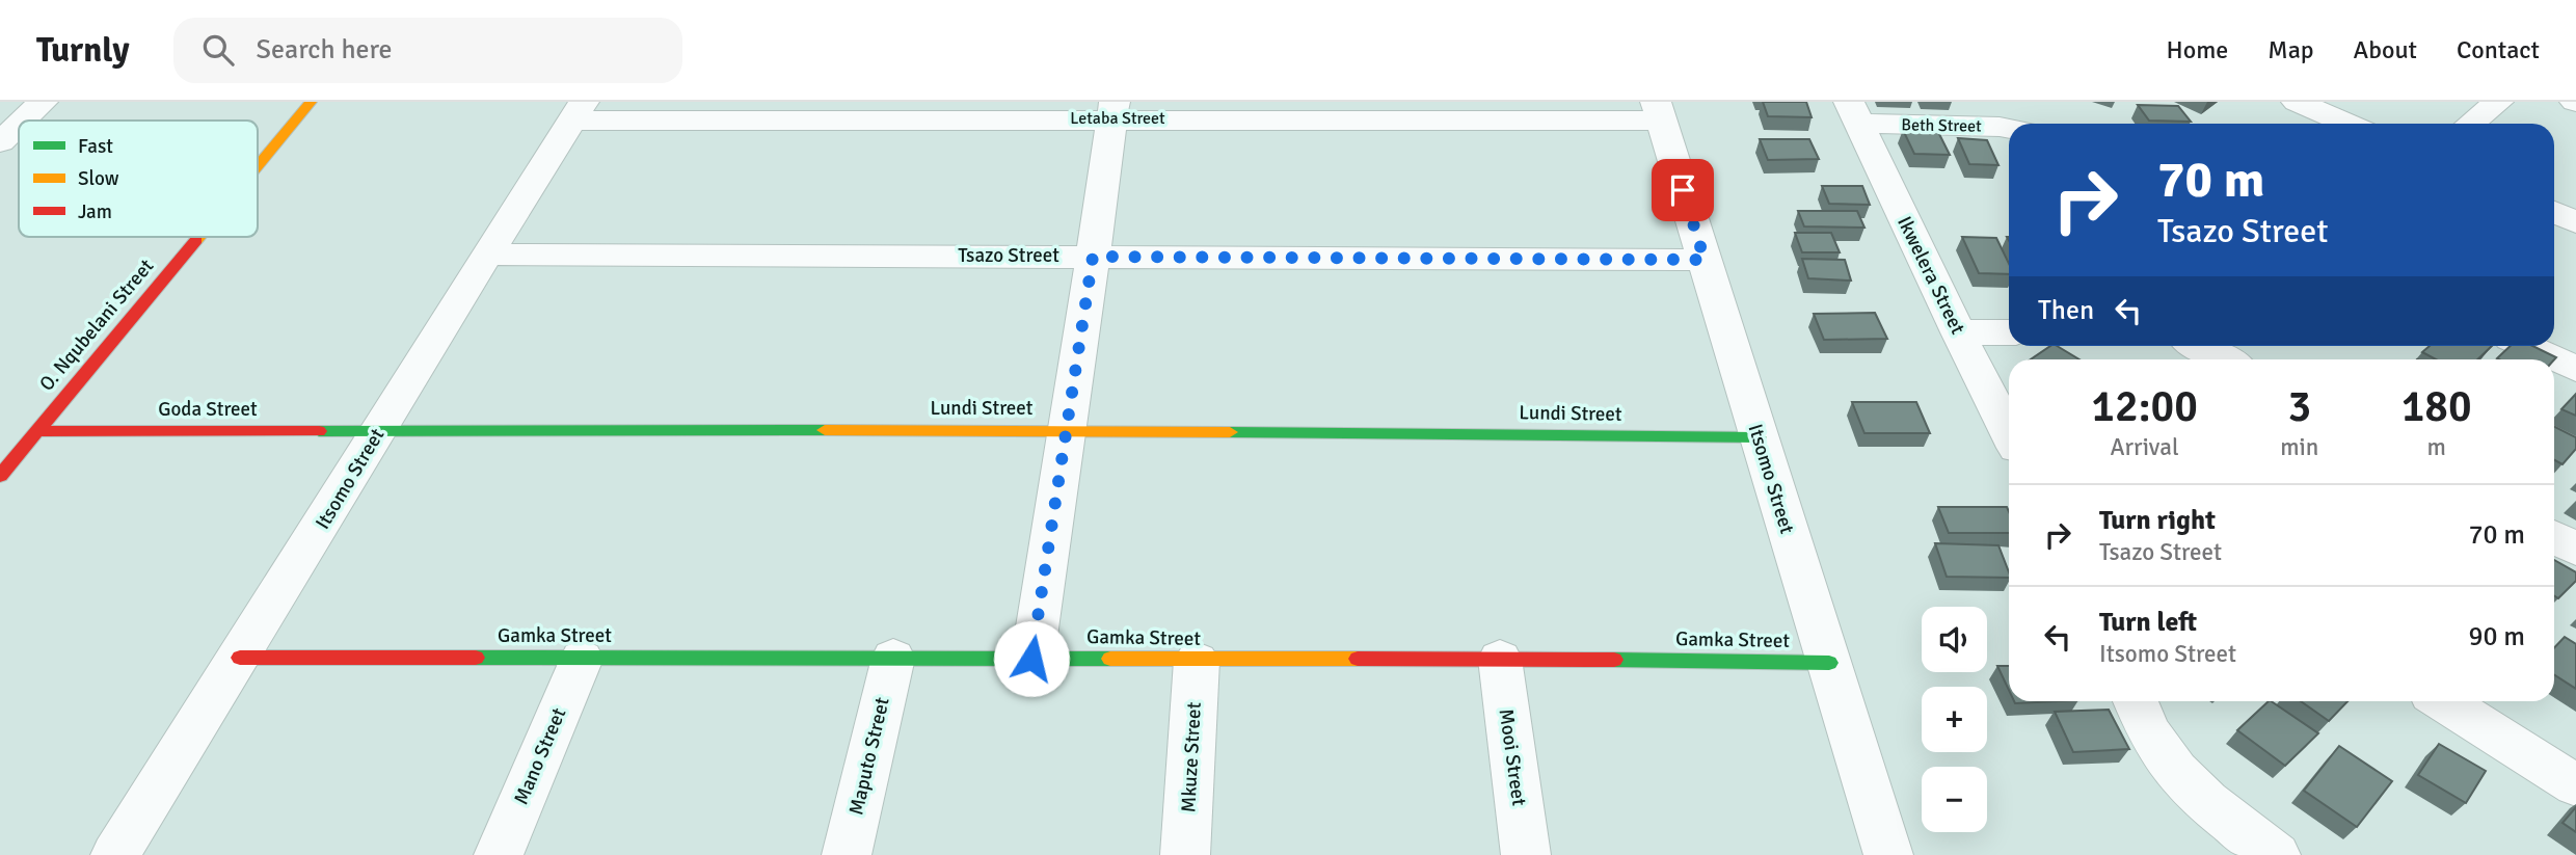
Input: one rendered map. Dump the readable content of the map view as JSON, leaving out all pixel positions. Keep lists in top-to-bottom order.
{
  "streets": {
    "street": [
      "Letaba Street",
      "Beth Street",
      "Tsazo Street",
      "Ikwelera Street",
      "O. Nqubelani Street",
      "Lundi Street",
      "Goda Street",
      "Itsomo Street",
      "Gamka Street",
      "Mano Street",
      "Maputo Street",
      "Mkuze Street",
      "Mooi Street"
    ]
  },
  "crossings": [
    ["Letaba Street", "Itsomo Street"],
    ["Beth Street", "Ikwelera Street"],
    ["Tsazo Street", "Itsomo Street"],
    ["O. Nqubelani Street", "Goda Street"],
    ["Lundi Street", "Goda Street"],
    ["Lundi Street", "Itsomo Street"],
    ["Goda Street", "Itsomo Street"],
    ["Itsomo Street", "Gamka Street"],
    ["Gamka Street", "Mano Street"],
    ["Gamka Street", "Maputo Street"],
    ["Gamka Street", "Mkuze Street"],
    ["Gamka Street", "Mooi Street"]
  ],
  "legend": ["Fast", "Slow", "Jam"],
  "page": {
    "header": "Turnly",
    "search": "Search here",
    "nav": [
      "Home",
      "Map",
      "About",
      "Contact"
    ],
    "turn": ["70 m", "Tsazo Street"],
    "then": "Then",
    "eta": [
      "12:00",
      "Arrival",
      "3",
      "min",
      "180",
      "m"
    ],
    "list": [
      {
        "name": "Turn right",
        "note": "Tsazo Street",
        "value": "70 m"
      },
      {
        "name": "Turn left",
        "note": "Itsomo Street",
        "value": "90 m"
      }
    ],
    "map_buttons": ["+", "−"]
  }
}
